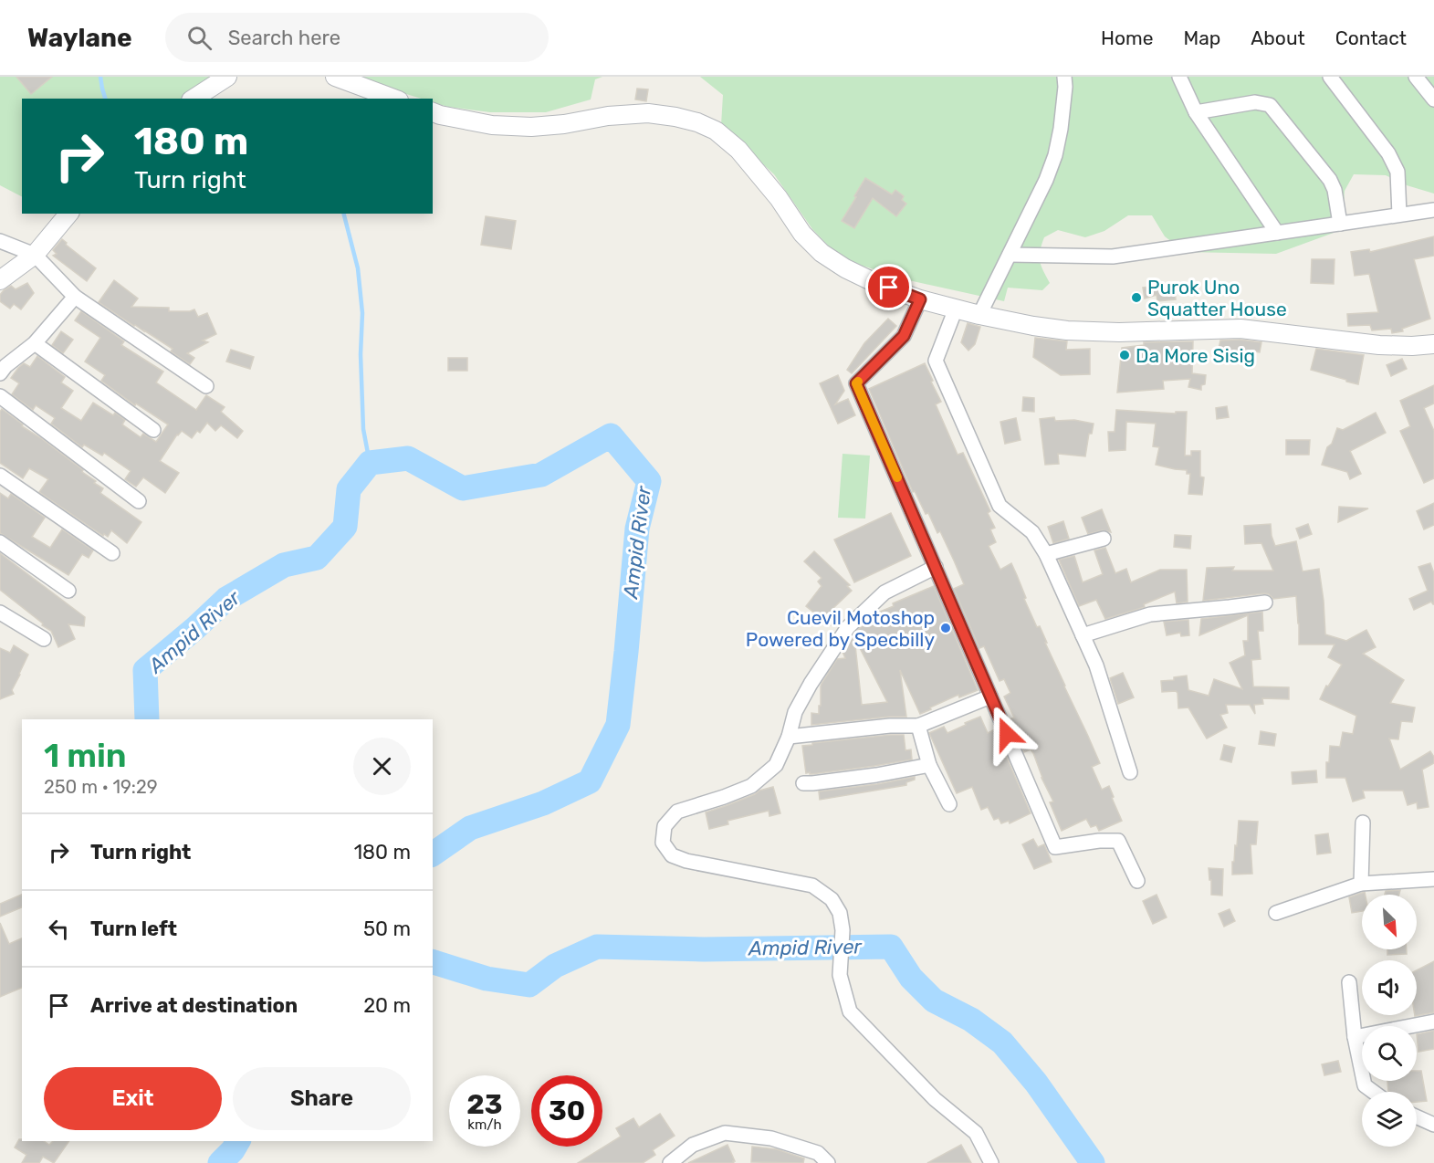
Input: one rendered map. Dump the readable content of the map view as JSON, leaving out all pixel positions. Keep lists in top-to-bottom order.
{
  "water": ["Ampid River"],
  "places": ["Purok Uno Squatter House", "Da More Sisig", "Cuevil Motoshop Powered by Specbilly"],
  "north": "bottom right",
  "page": {
    "header": "Waylane",
    "search": "Search here",
    "nav": [
      "Home",
      "Map",
      "About",
      "Contact"
    ],
    "turn": ["180 m", "Turn right"],
    "heading": ["1 min", "250 m · 19:29"],
    "list": [
      {
        "name": "Turn right",
        "value": "180 m"
      },
      {
        "name": "Turn left",
        "value": "50 m"
      },
      {
        "name": "Arrive at destination",
        "value": "20 m"
      }
    ],
    "buttons": ["Exit", "Share"],
    "speed": "23 km/h",
    "limit": "30"
  }
}
